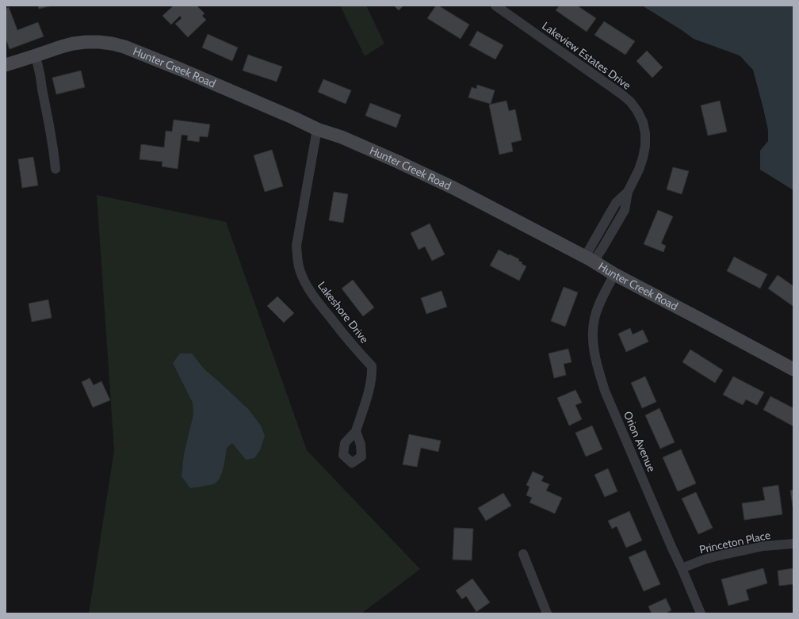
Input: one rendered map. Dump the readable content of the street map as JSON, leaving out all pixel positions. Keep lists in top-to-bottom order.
{
  "streets": {
    "main road": ["Hunter Creek Road"],
    "street": [
      "Lakeview Estates Drive",
      "Lakeshore Drive",
      "Orion Avenue",
      "Princeton Place"
    ]
  },
  "crossings": [
    ["Lakeview Estates Drive", "Hunter Creek Road"],
    ["Hunter Creek Road", "Lakeshore Drive"],
    ["Hunter Creek Road", "Orion Avenue"],
    ["Orion Avenue", "Princeton Place"]
  ]
}
